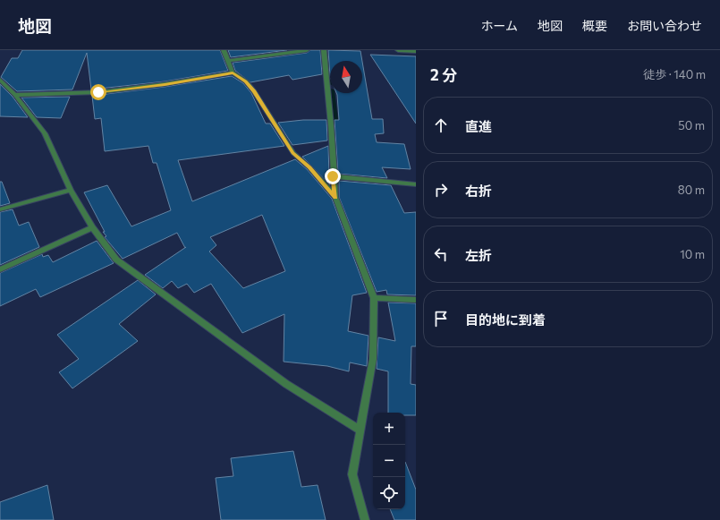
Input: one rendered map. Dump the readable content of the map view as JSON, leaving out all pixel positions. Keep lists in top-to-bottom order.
{
  "north": "top",
  "page": {
    "header": "地図",
    "nav": [
      "ホーム",
      "地図",
      "概要",
      "お問い合わせ"
    ],
    "heading": ["2 分", "徒歩 · 140 m"],
    "list": [
      ["直進", "50 m"],
      ["右折", "80 m"],
      ["左折", "10 m"],
      "目的地に到着"
    ],
    "map_buttons": ["+", "−"]
  }
}
